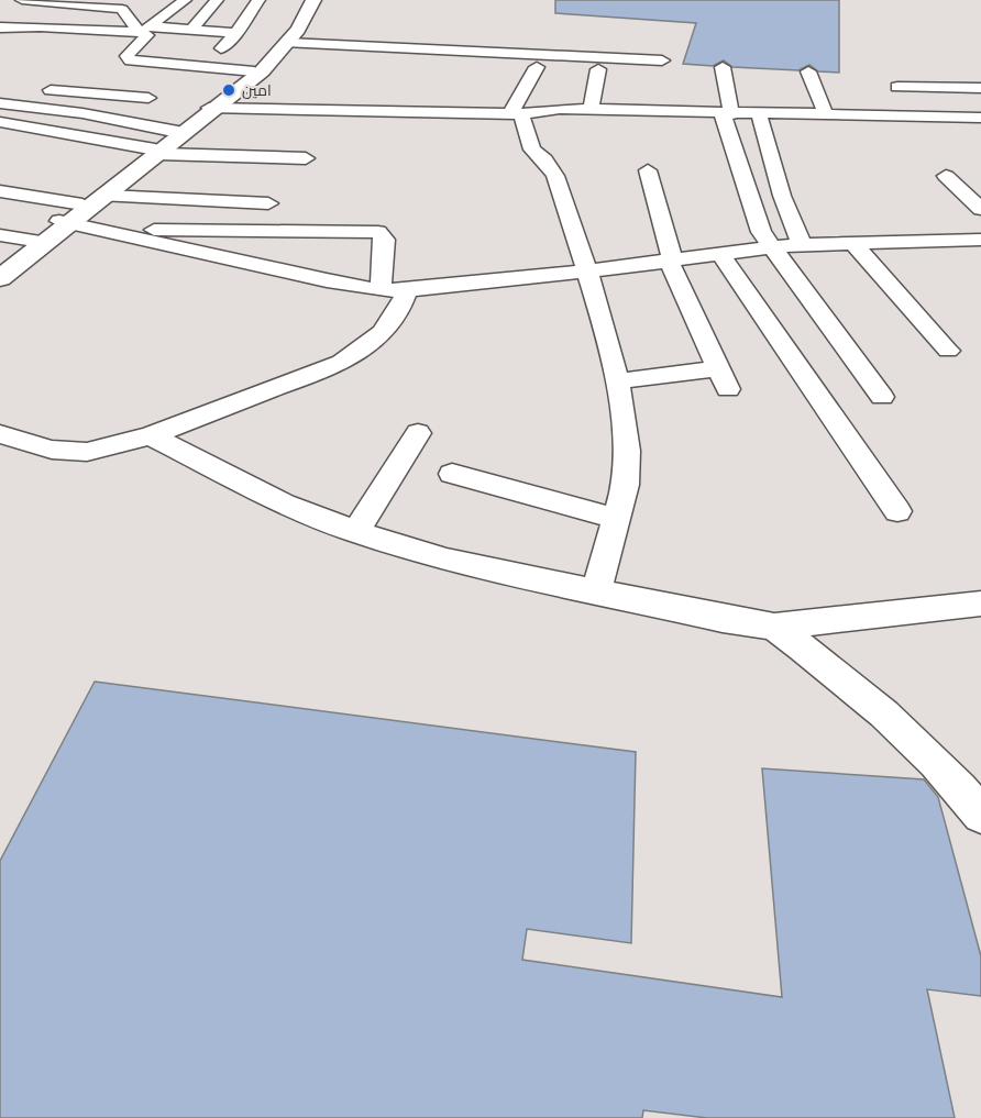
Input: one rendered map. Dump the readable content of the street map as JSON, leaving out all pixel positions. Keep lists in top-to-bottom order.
{
  "places": ["امين"]
}
